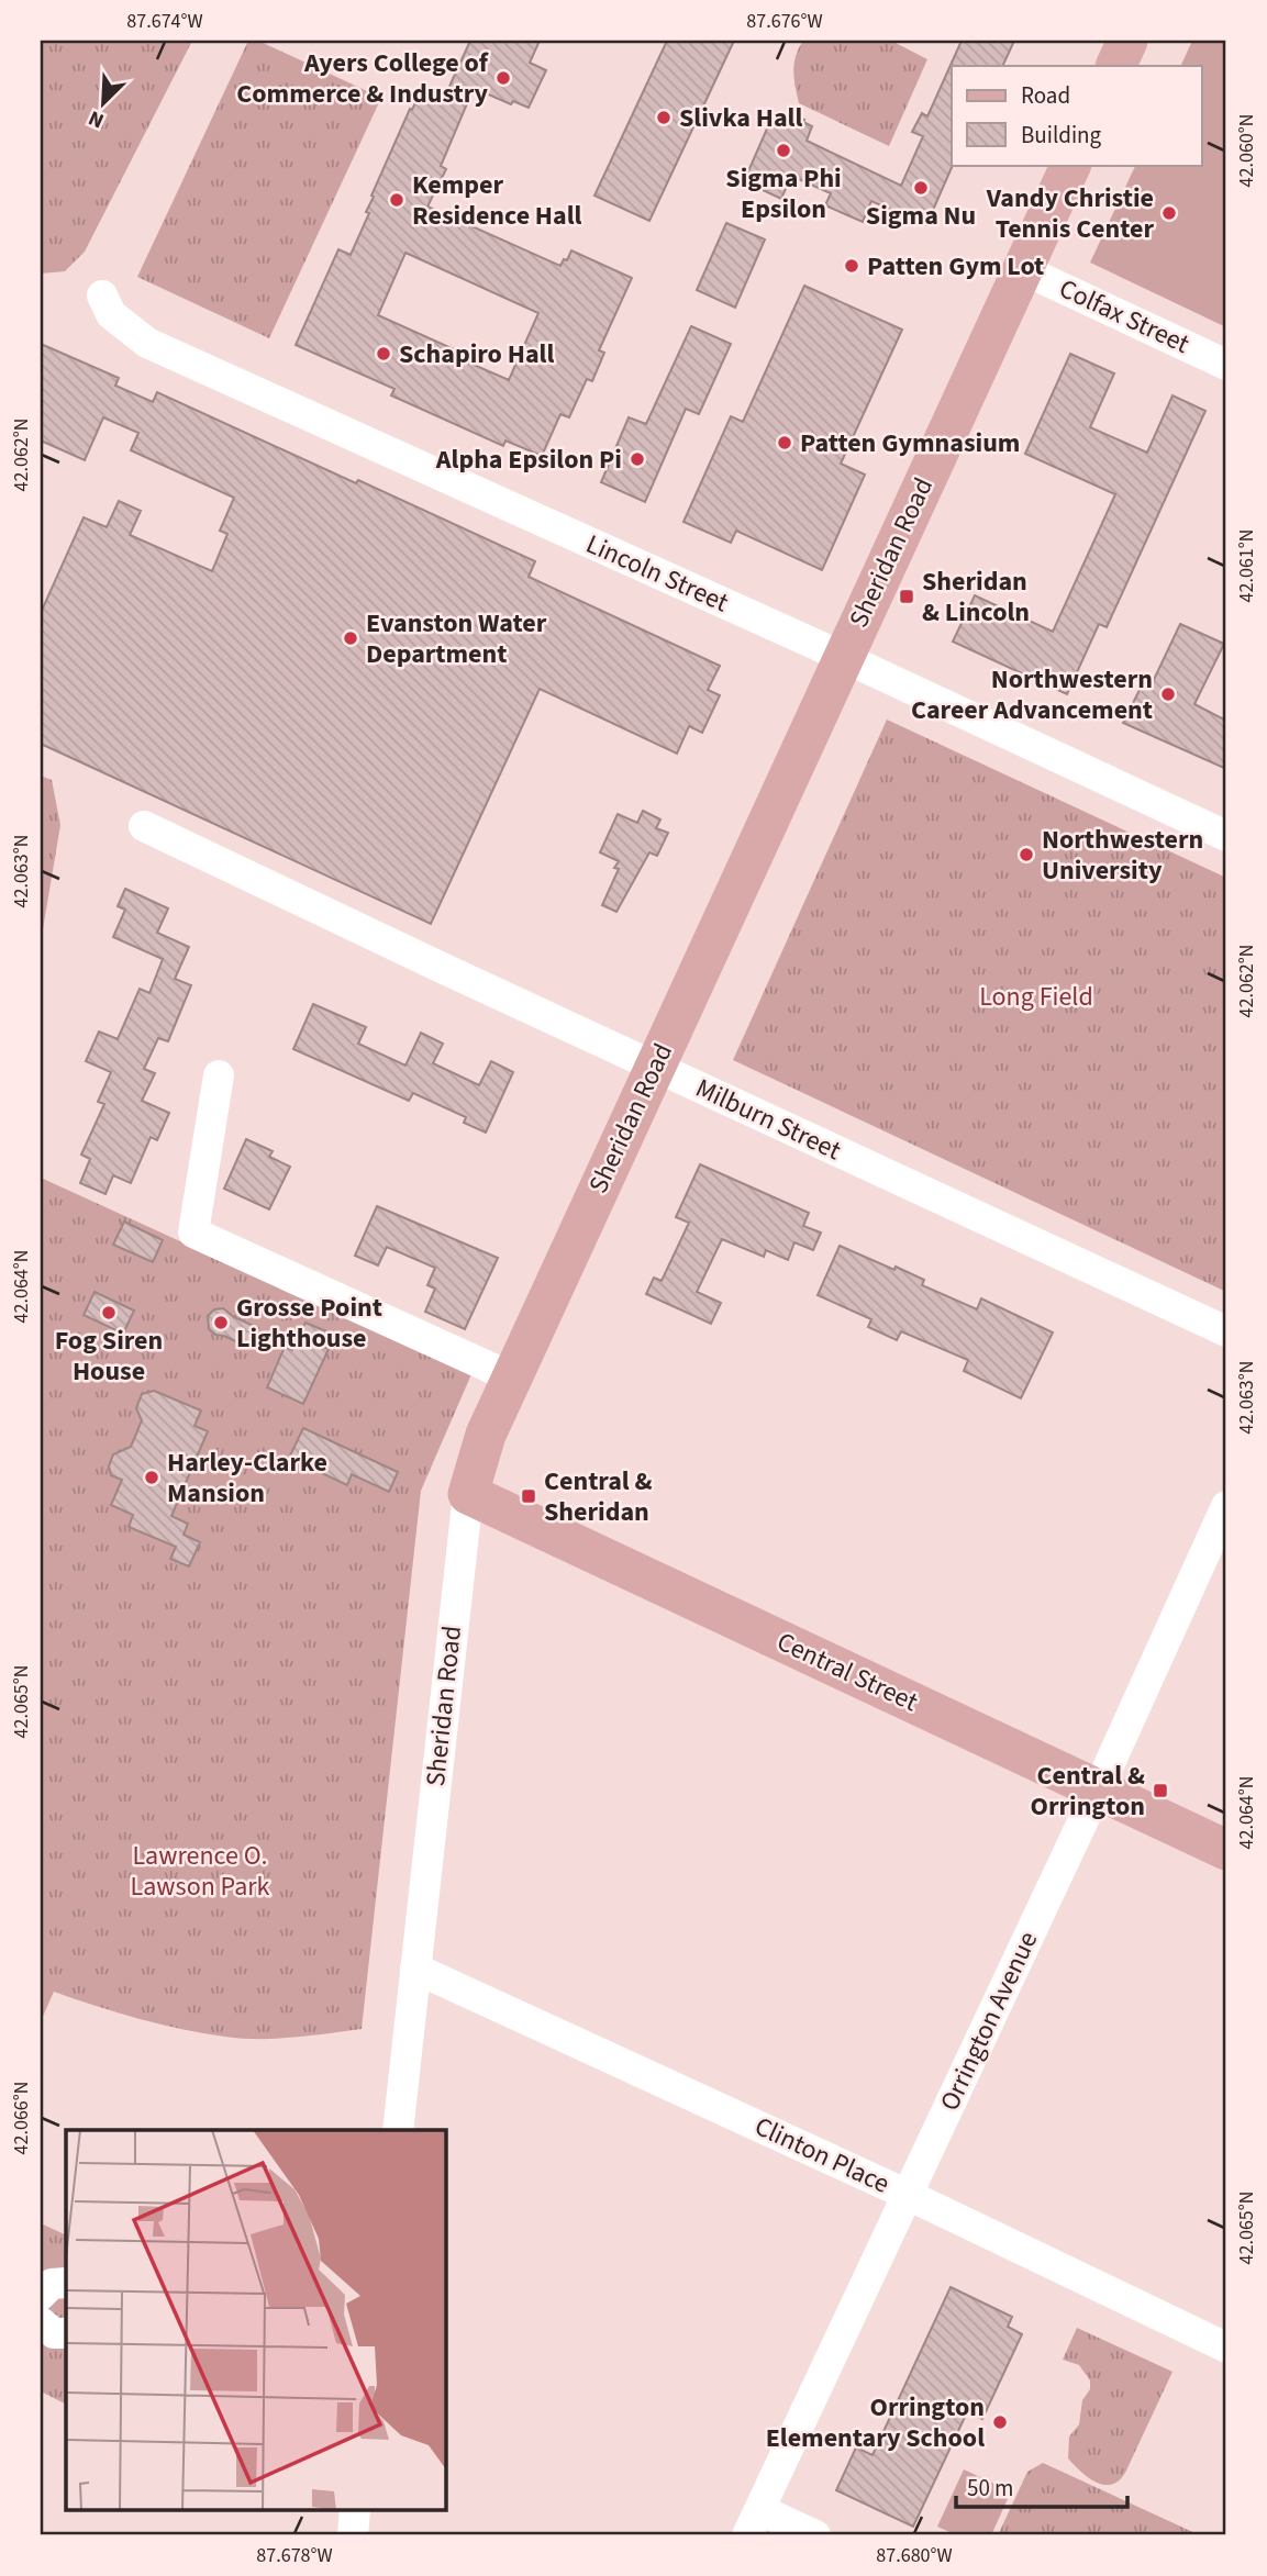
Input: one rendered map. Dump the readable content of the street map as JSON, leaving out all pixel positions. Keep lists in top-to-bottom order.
{
  "streets": {
    "main road": ["Sheridan Road", "Central Street"],
    "street": [
      "Colfax Street",
      "Lincoln Street",
      "Milburn Street",
      "Orrington Avenue",
      "Clinton Place"
    ]
  },
  "crossings": [
    ["Colfax Street", "Sheridan Road"],
    ["Sheridan Road", "Lincoln Street"],
    ["Sheridan Road", "Milburn Street"],
    ["Sheridan Road", "Central Street"],
    ["Sheridan Road", "Clinton Place"],
    ["Central Street", "Orrington Avenue"],
    ["Orrington Avenue", "Clinton Place"]
  ],
  "parks": ["Long Field", "Lawrence O. Lawson Park"],
  "places": {
    "other": [
      "Ayers College of Commerce & Industry",
      "Slivka Hall",
      "Sigma Phi Epsilon",
      "Sigma Nu",
      "Kemper Residence Hall",
      "Vandy Christie Tennis Center",
      "Patten Gym Lot",
      "Schapiro Hall",
      "Patten Gymnasium",
      "Alpha Epsilon Pi",
      "Evanston Water Department",
      "Northwestern Career Advancement",
      "Northwestern University",
      "Fog Siren House",
      "Grosse Point Lighthouse",
      "Harley-Clarke Mansion",
      "Orrington Elementary School"
    ],
    "transit": ["Sheridan & Lincoln", "Central & Sheridan", "Central & Orrington"]
  },
  "legend": ["Road", "Building"],
  "scale_bar": "50 m",
  "north": "bottom left",
  "coordinates": [
    "87.674°W",
    "87.676°W",
    "42.060°N",
    "42.062°N",
    "42.061°N",
    "42.063°N",
    "42.064°N",
    "42.065°N",
    "42.066°N",
    "87.678°W",
    "87.680°W"
  ]
}
